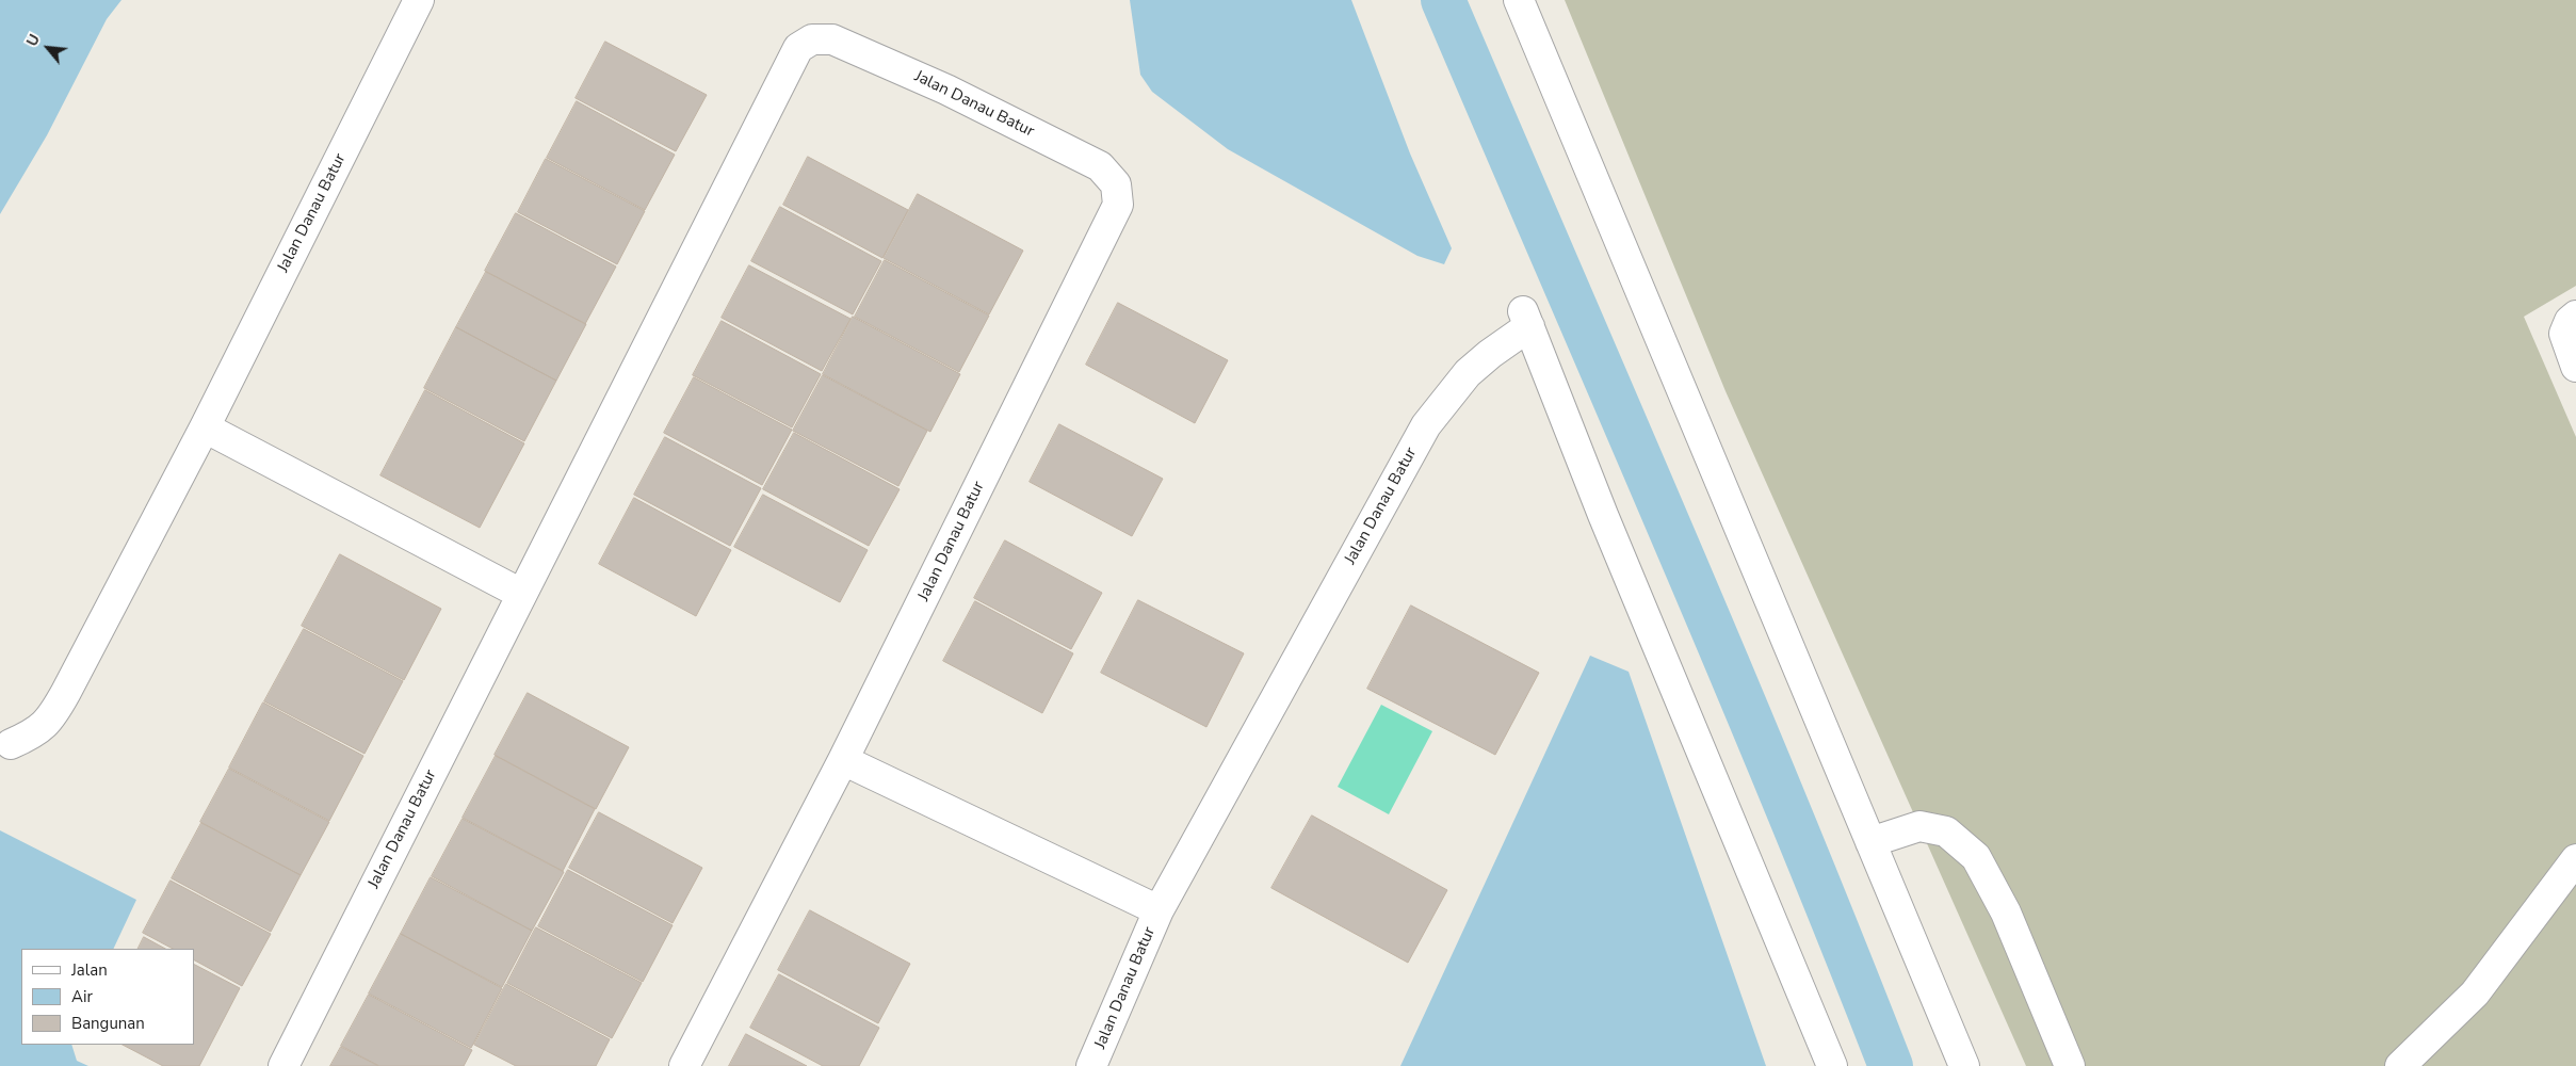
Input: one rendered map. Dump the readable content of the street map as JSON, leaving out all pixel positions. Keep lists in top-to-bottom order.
{
  "streets": {
    "street": ["Jalan Danau Batur"]
  },
  "legend": ["Jalan", "Air", "Bangunan"],
  "north": "top left"
}
